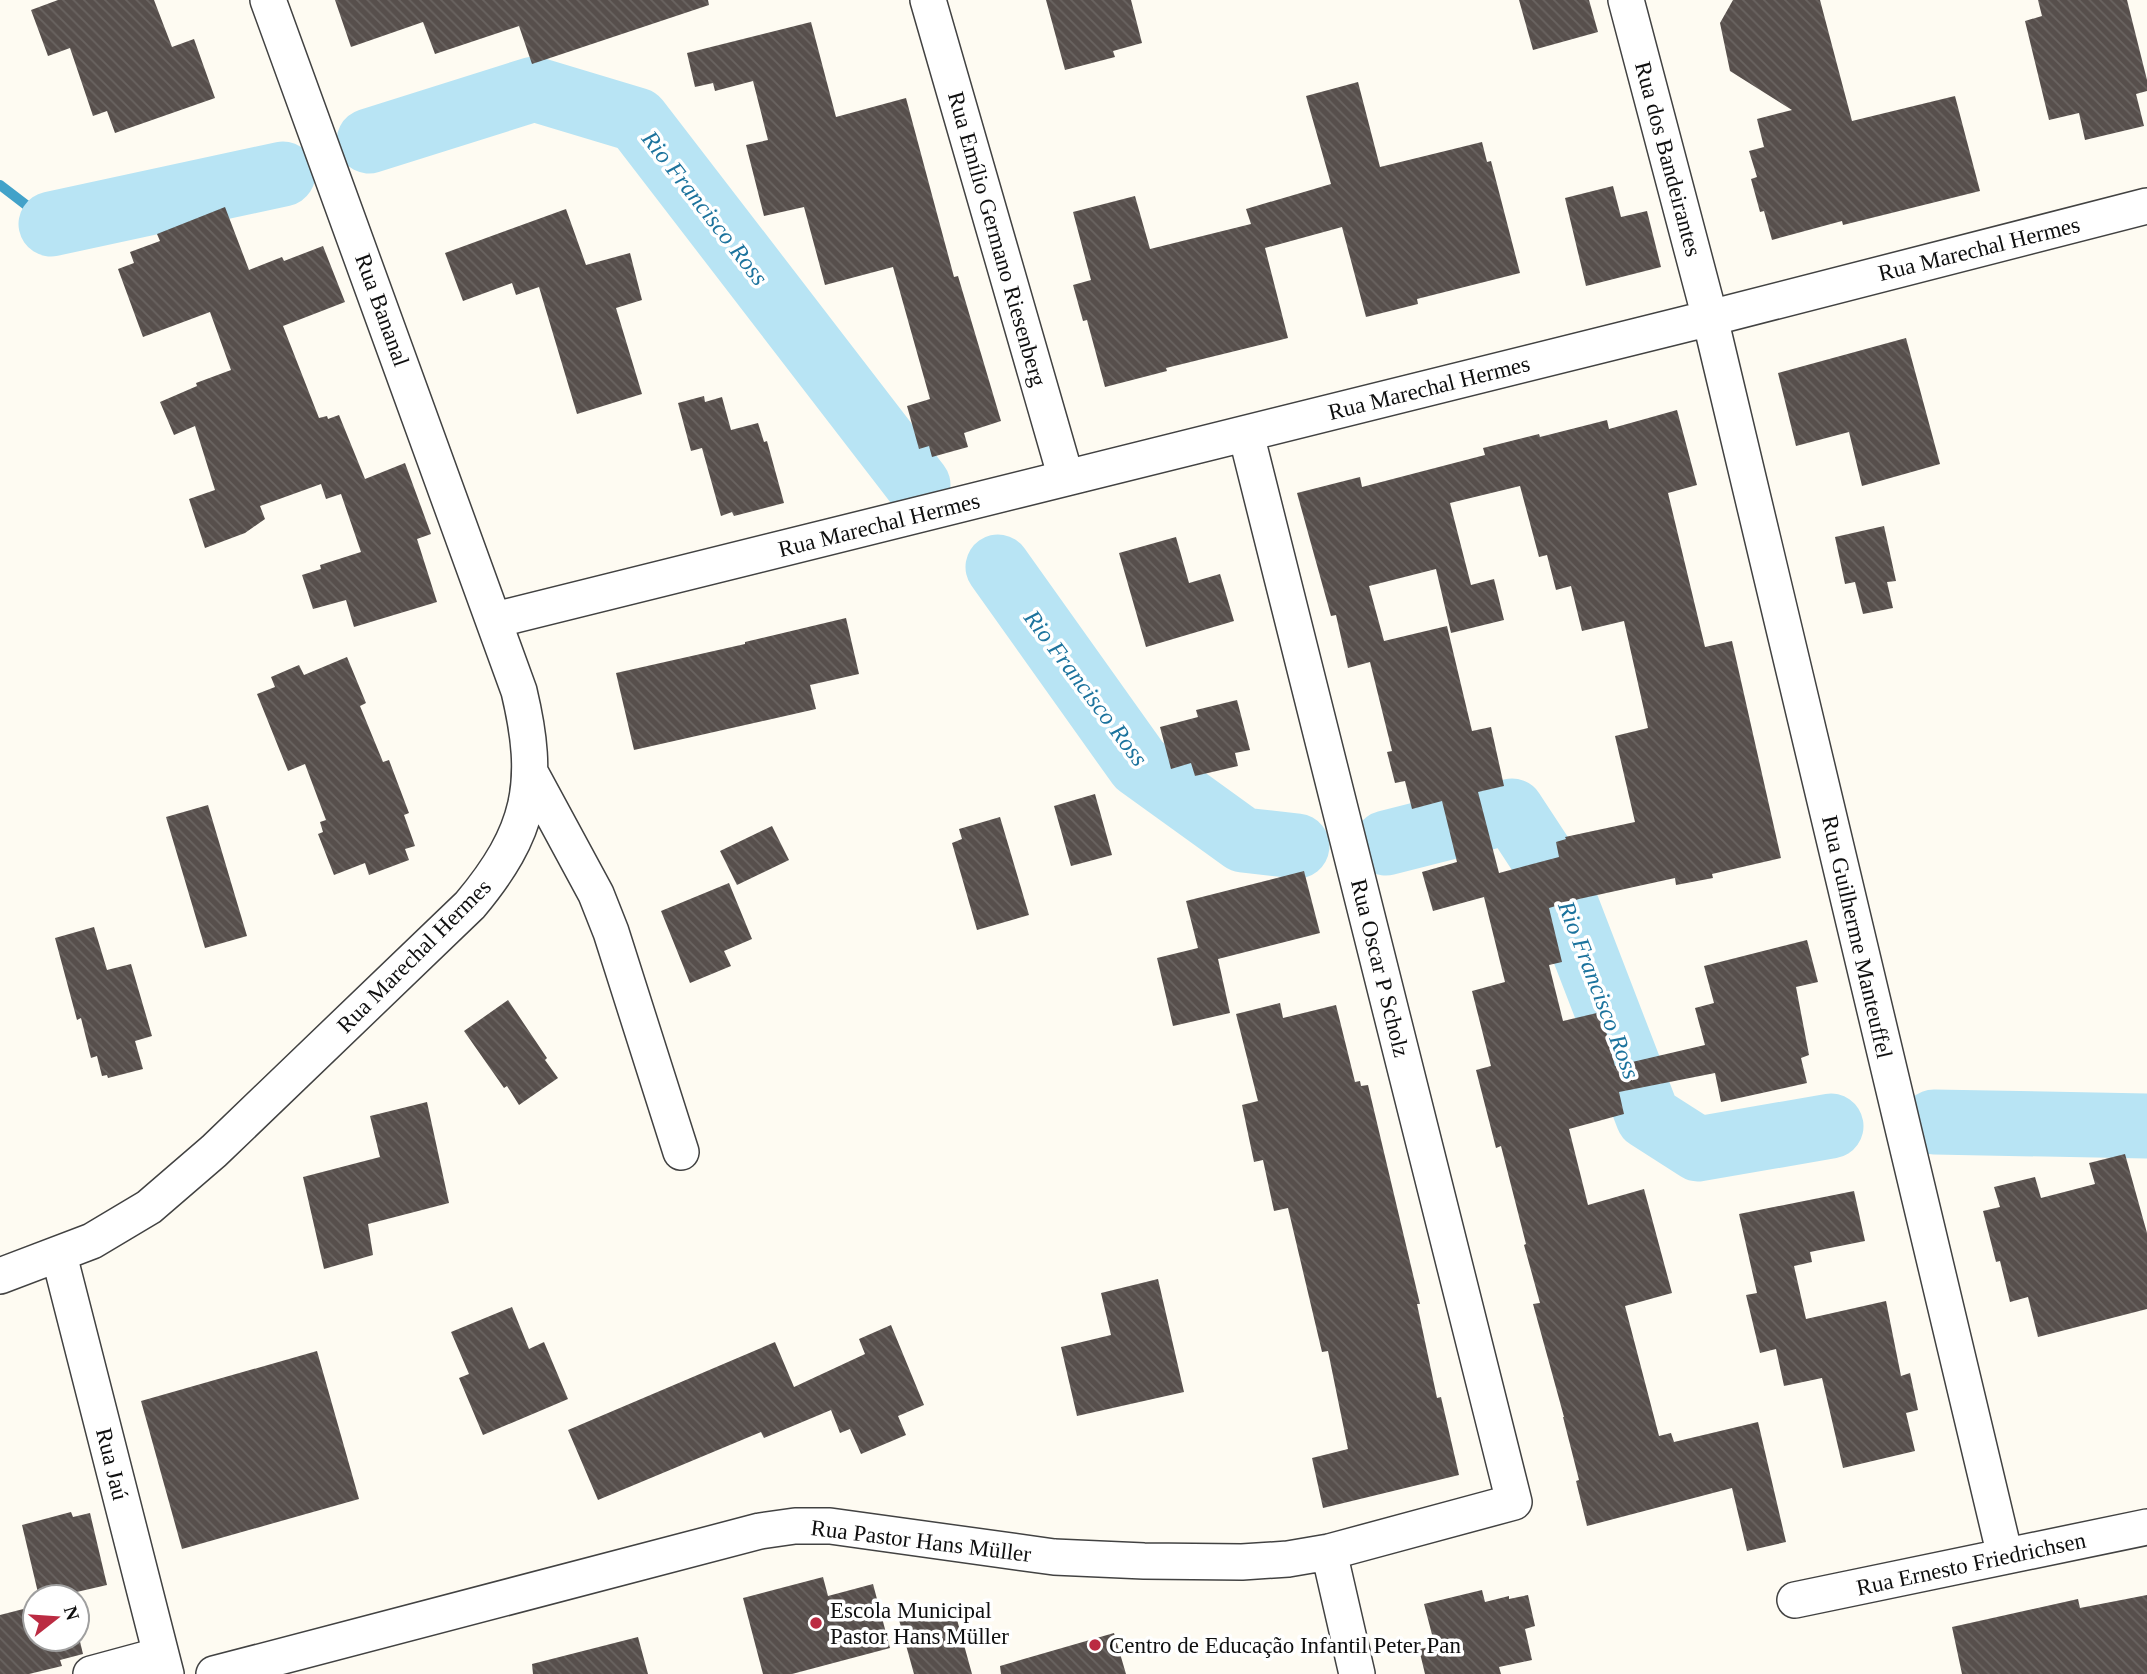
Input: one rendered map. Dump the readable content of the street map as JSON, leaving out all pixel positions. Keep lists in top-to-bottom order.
{
  "streets": {
    "street": [
      "Rua dos Bandeirantes",
      "Rua Emílio Germano Riesenberg",
      "Rua Marechal Hermes",
      "Rua Bananal",
      "Rua Guilherme Manteuffel",
      "Rua Oscar P Scholz",
      "Rua Jaú",
      "Rua Pastor Hans Müller",
      "Rua Ernesto Friedrichsen"
    ]
  },
  "crossings": [
    ["Rua dos Bandeirantes", "Rua Marechal Hermes"],
    ["Rua dos Bandeirantes", "Rua Guilherme Manteuffel"],
    ["Rua Emílio Germano Riesenberg", "Rua Marechal Hermes"],
    ["Rua Marechal Hermes", "Rua Bananal"],
    ["Rua Marechal Hermes", "Rua Guilherme Manteuffel"],
    ["Rua Marechal Hermes", "Rua Oscar P Scholz"],
    ["Rua Marechal Hermes", "Rua Jaú"],
    ["Rua Guilherme Manteuffel", "Rua Ernesto Friedrichsen"],
    ["Rua Oscar P Scholz", "Rua Pastor Hans Müller"]
  ],
  "water": ["Rio Francisco Ross"],
  "places": ["Escola Municipal Pastor Hans Müller", "Centro de Educação Infantil Peter Pan"],
  "north": "right"
}
